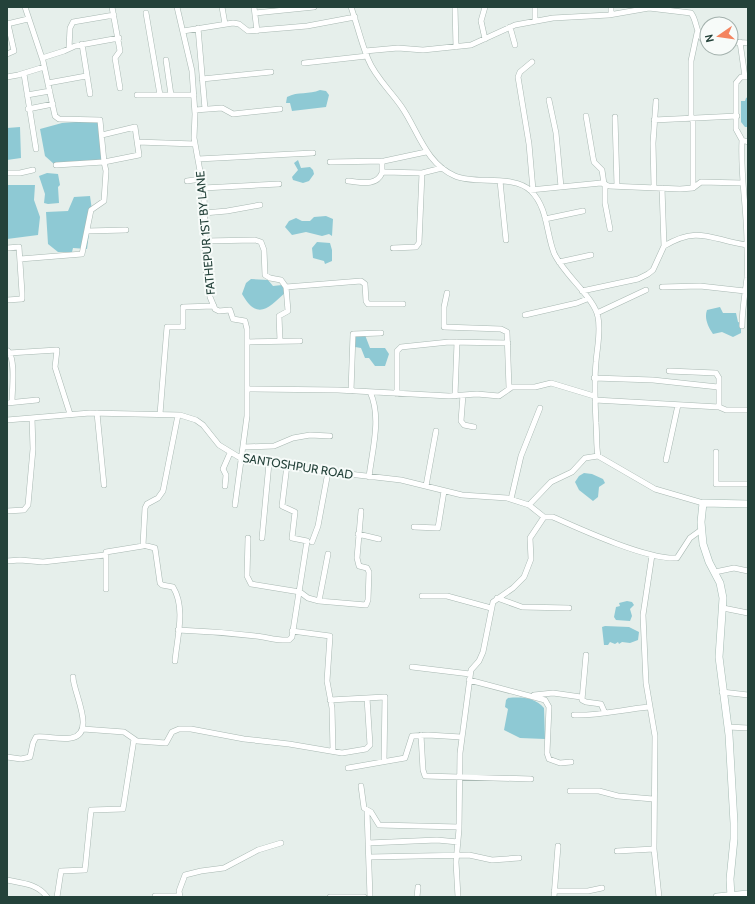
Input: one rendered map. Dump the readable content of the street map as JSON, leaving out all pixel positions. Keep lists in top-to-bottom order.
{
  "streets": {
    "street": ["FATHEPUR 1ST BY LANE", "SANTOSHPUR ROAD"]
  },
  "crossings": [
    ["FATHEPUR 1ST BY LANE", "SANTOSHPUR ROAD"]
  ],
  "north": "left"
}
